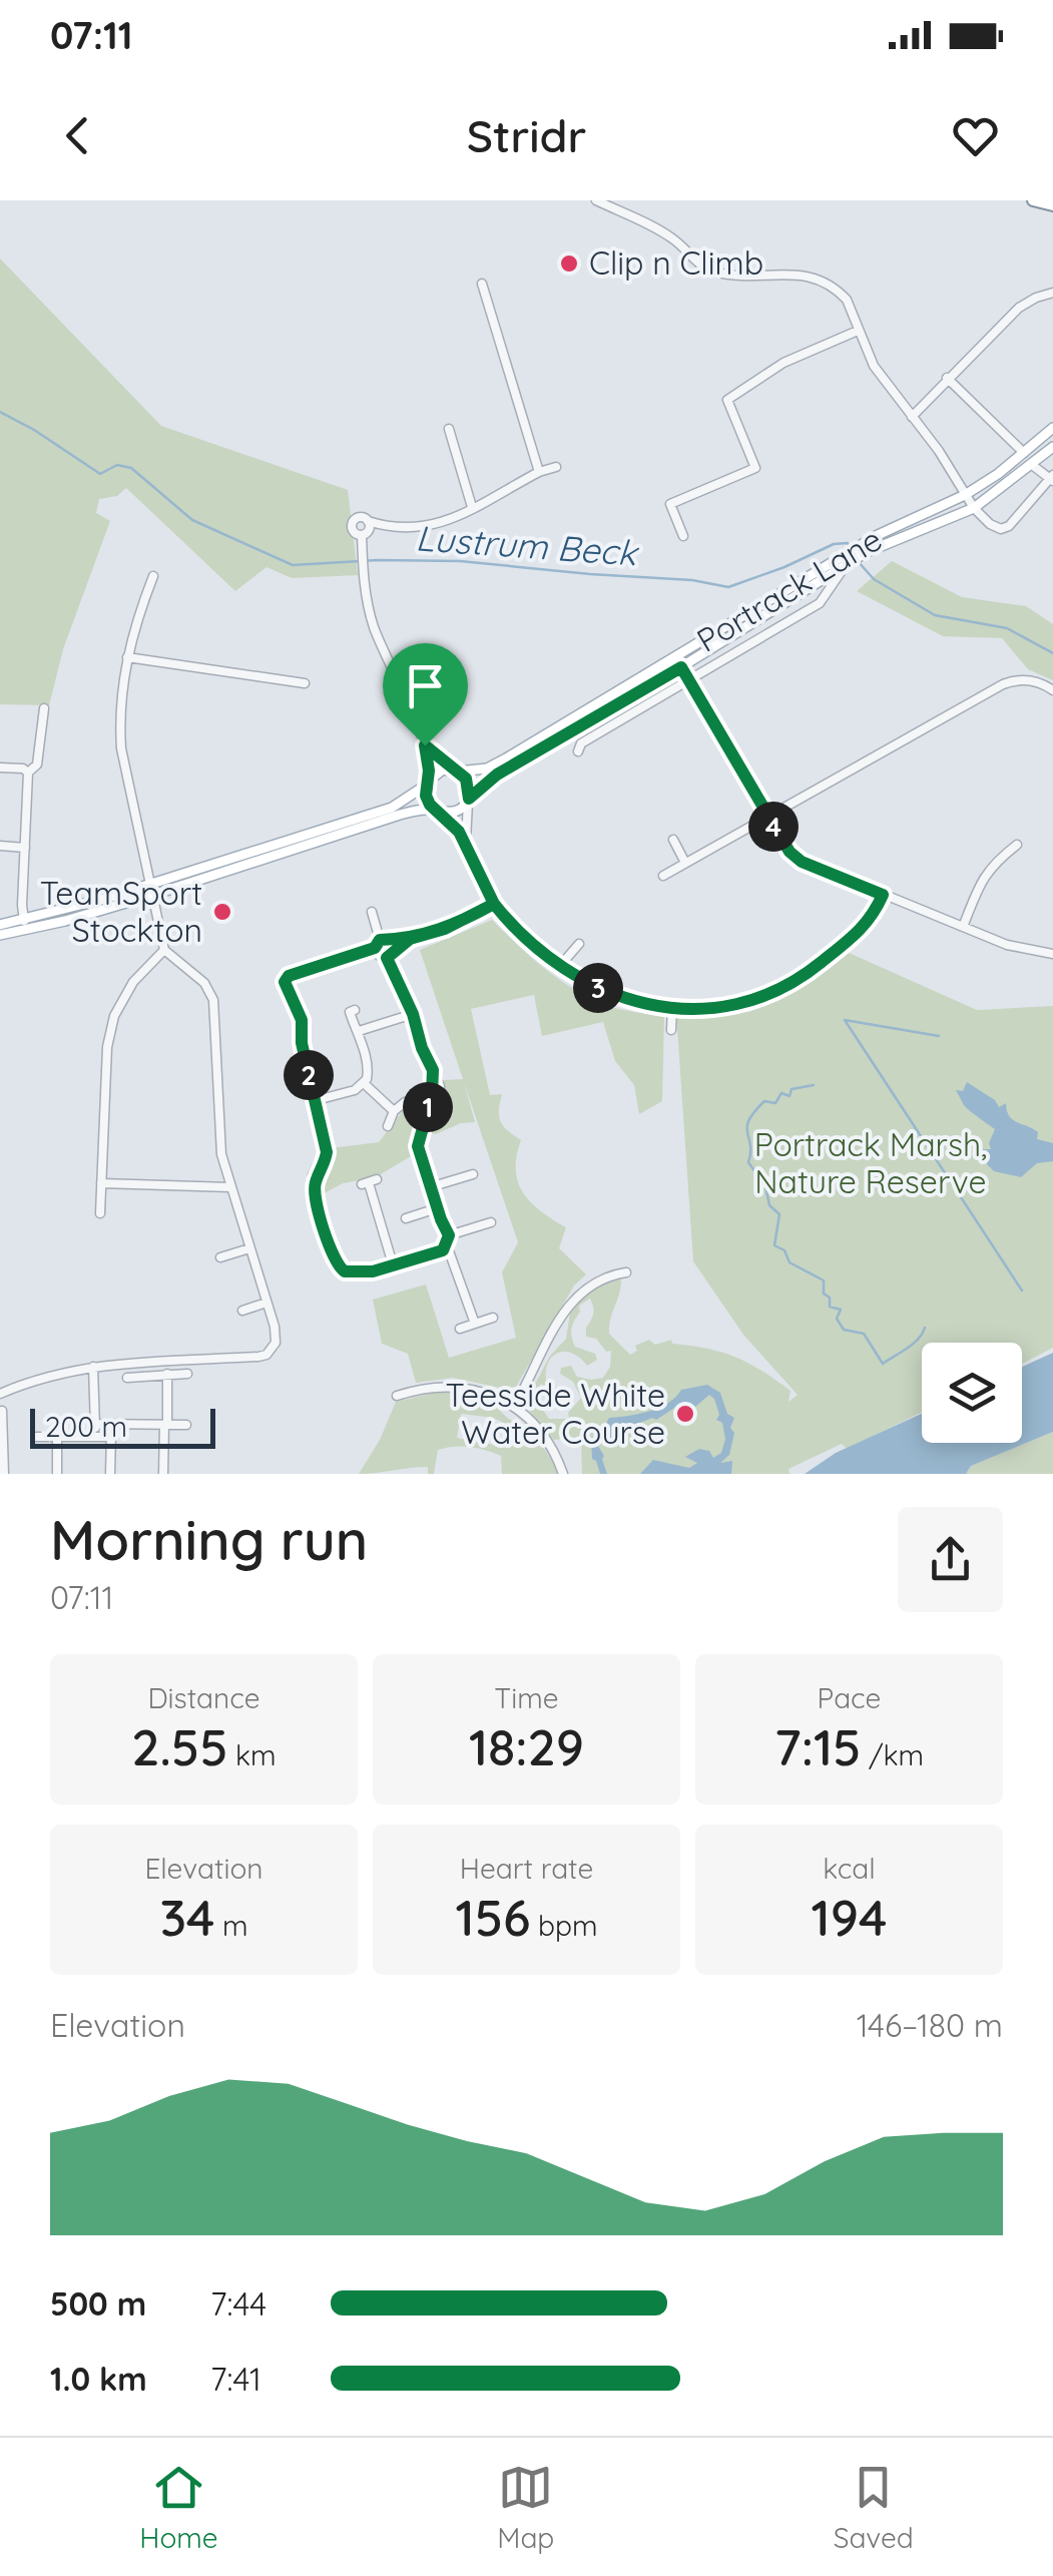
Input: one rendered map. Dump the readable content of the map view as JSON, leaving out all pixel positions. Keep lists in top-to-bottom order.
{
  "streets": {
    "main road": ["Portrack Lane"]
  },
  "water": ["Lustrum Beck"],
  "parks": ["Portrack Marsh, Nature Reserve"],
  "places": ["Clip n Climb", "TeamSport Stockton", "Teesside White Water Course"],
  "scale_bar": "200 m",
  "page": {
    "status": "07:11",
    "header": "Stridr",
    "pins": [
      "4",
      "3",
      "2",
      "1"
    ],
    "scale": "200 m",
    "heading": ["Morning run", "07:11"],
    "stats": [
      ["Distance", "2.55 km"],
      ["Time", "18:29"],
      ["Pace", "7:15 /km"],
      ["Elevation", "34 m"],
      ["Heart rate", "156 bpm"],
      ["kcal", "194"]
    ],
    "chart": ["Elevation", "146–180 m"],
    "list": [
      {
        "name": "500 m",
        "note": "7:44"
      },
      {
        "name": "1.0 km",
        "note": "7:41"
      }
    ],
    "tabs": ["Home", "Map", "Saved"]
  }
}
